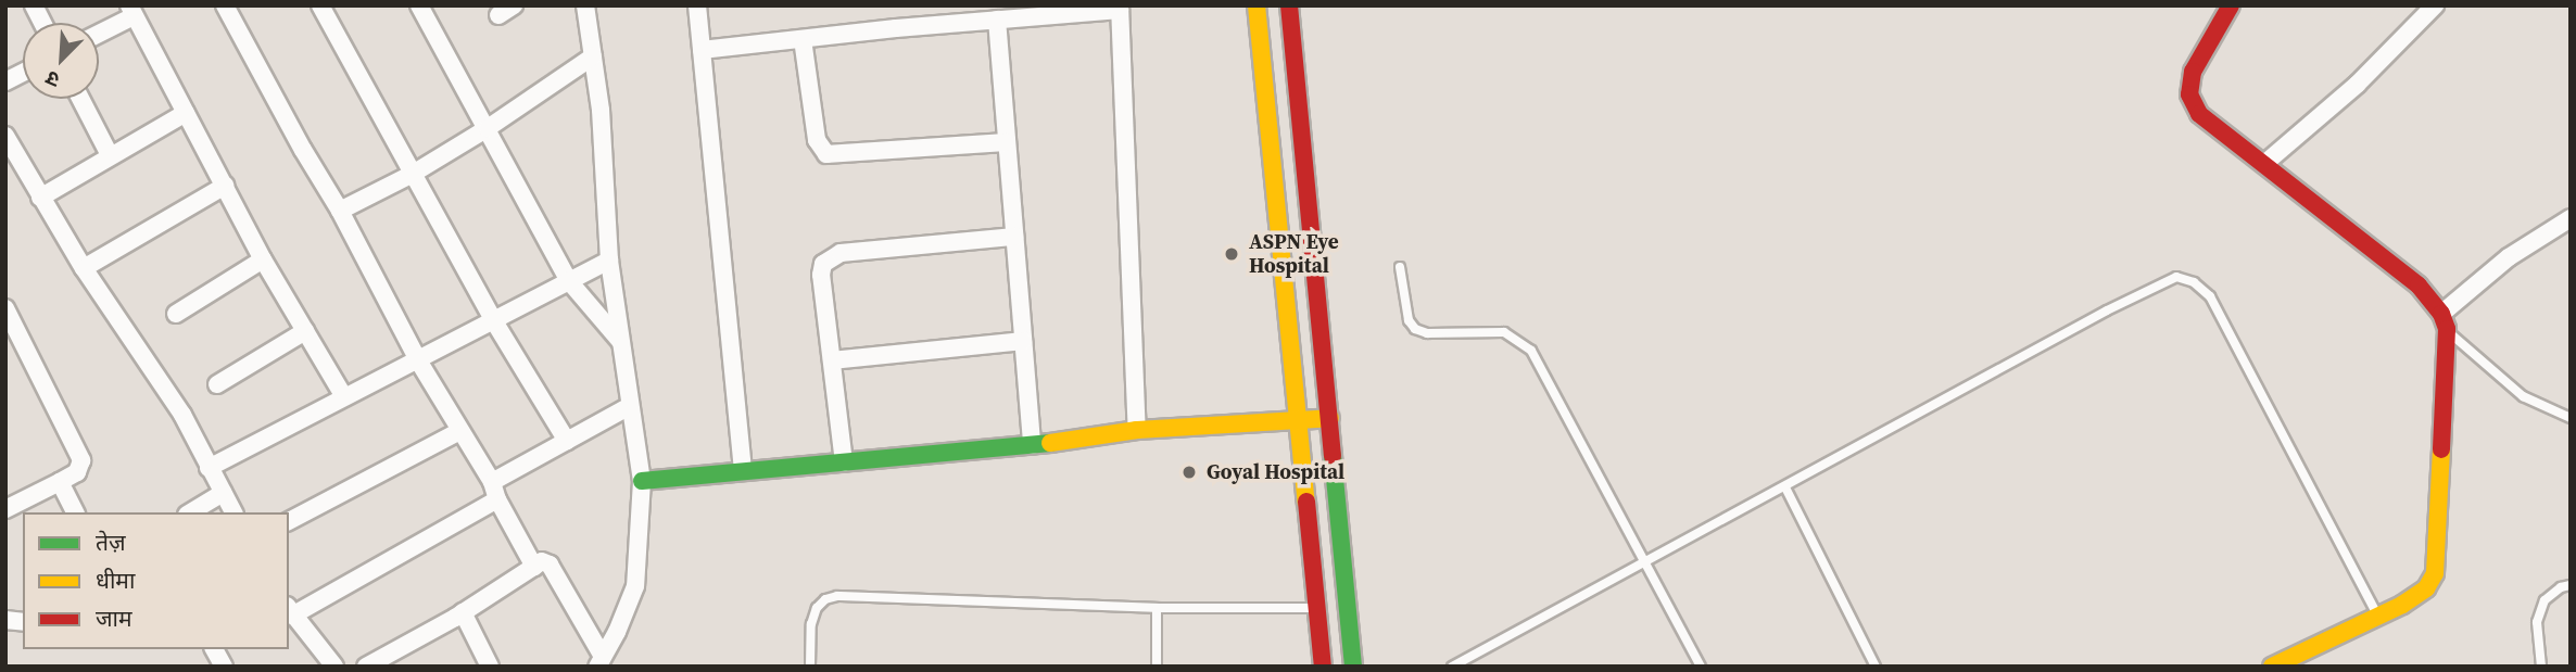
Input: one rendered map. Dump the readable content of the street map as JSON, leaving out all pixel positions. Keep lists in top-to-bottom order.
{
  "places": ["ASPN Eye Hospital", "Goyal Hospital"],
  "legend": ["तेज़", "धीमा", "जाम"],
  "north": "bottom left"
}
